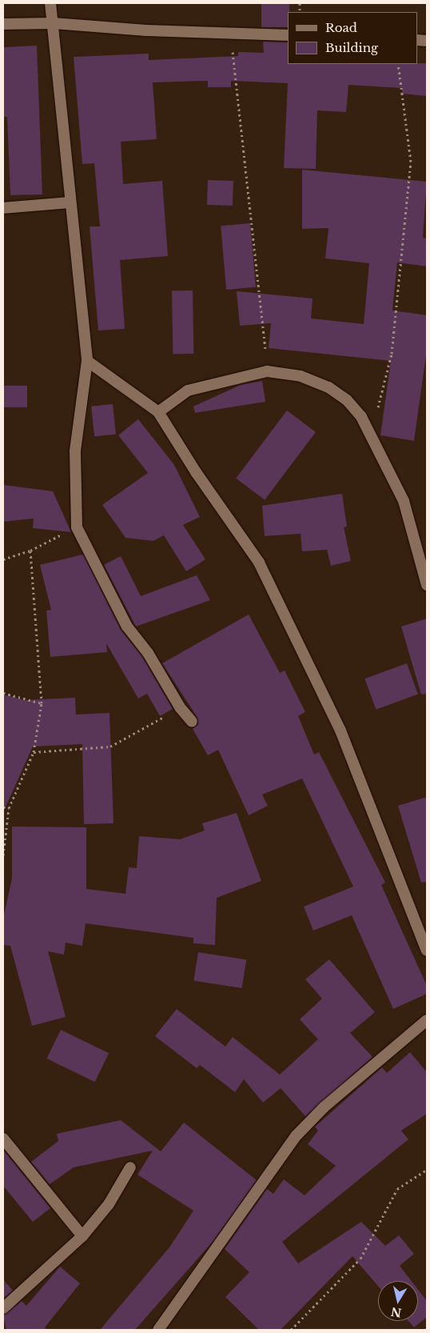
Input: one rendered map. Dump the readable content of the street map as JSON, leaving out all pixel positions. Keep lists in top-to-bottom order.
{
  "legend": ["Road", "Building"],
  "north": "bottom"
}
